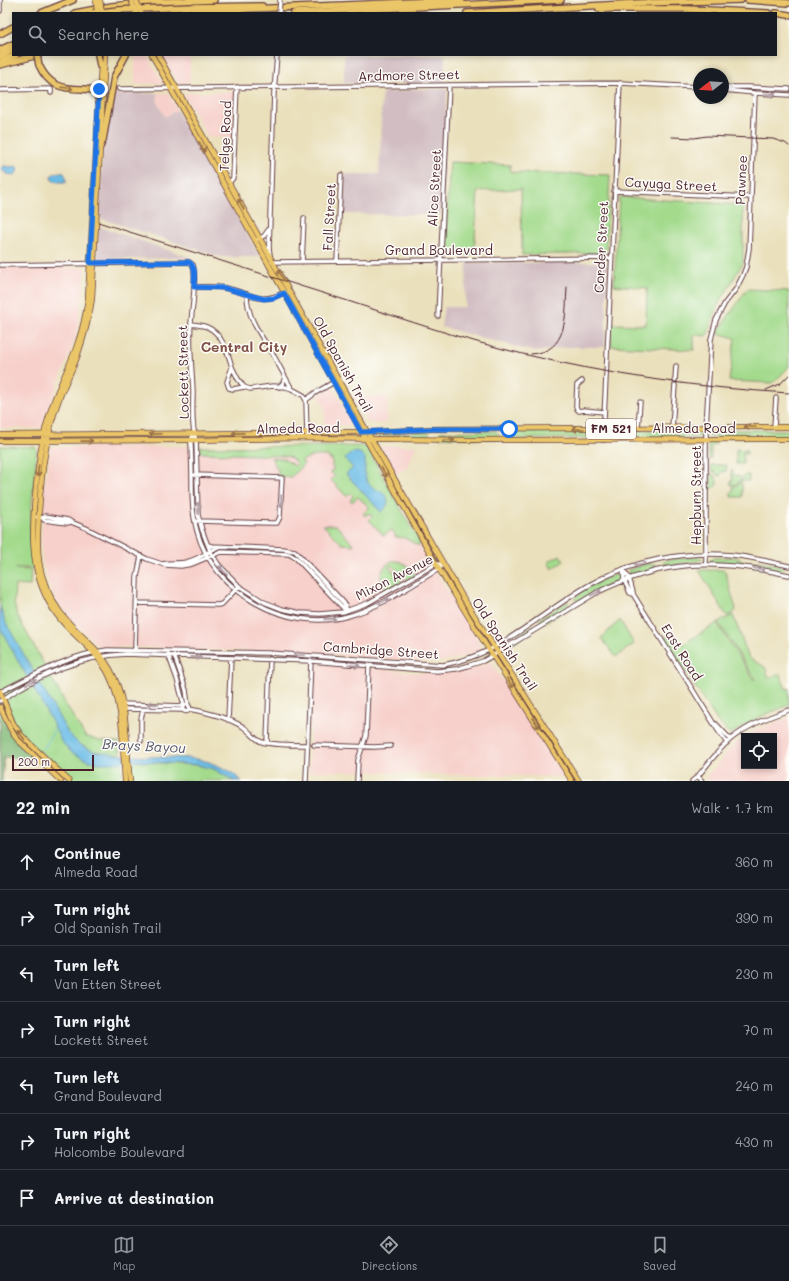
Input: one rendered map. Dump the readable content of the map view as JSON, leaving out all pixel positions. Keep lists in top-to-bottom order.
{
  "streets": {
    "main road": ["Old Spanish Trail", "Almeda Road", "FM 521"],
    "street": [
      "Ardmore Street",
      "Telge Road",
      "Pawnee",
      "Cayuga Street",
      "Alice Street",
      "Fall Street",
      "Corder Street",
      "Grand Boulevard",
      "Lockett Street",
      "Hepburn Street",
      "Mixon Avenue",
      "Cambridge Street",
      "East Road"
    ]
  },
  "crossings": [
    ["Ardmore Street", "Telge Road"],
    ["Ardmore Street", "Alice Street"],
    ["Ardmore Street", "Corder Street"],
    ["Ardmore Street", "Old Spanish Trail"],
    ["Telge Road", "Old Spanish Trail"],
    ["Pawnee", "Cayuga Street"],
    ["Pawnee", "Hepburn Street"],
    ["Cayuga Street", "Corder Street"],
    ["Alice Street", "Grand Boulevard"],
    ["Fall Street", "Grand Boulevard"],
    ["Corder Street", "Grand Boulevard"],
    ["Corder Street", "Almeda Road"],
    ["Grand Boulevard", "Old Spanish Trail"],
    ["Old Spanish Trail", "Almeda Road"],
    ["Old Spanish Trail", "Mixon Avenue"],
    ["Old Spanish Trail", "Cambridge Street"],
    ["Lockett Street", "Almeda Road"],
    ["Lockett Street", "Mixon Avenue"],
    ["Almeda Road", "Hepburn Street"],
    ["Almeda Road", "Mixon Avenue"],
    ["Hepburn Street", "Cambridge Street"],
    ["Cambridge Street", "East Road"]
  ],
  "districts": ["Central City"],
  "water": ["Brays Bayou"],
  "scale_bar": "200 m",
  "north": "left",
  "page": {
    "search": "Search here",
    "scale": "200 m",
    "heading": ["22 min", "Walk · 1.7 km"],
    "list": [
      ["Continue", "Almeda Road", "360 m"],
      ["Turn right", "Old Spanish Trail", "390 m"],
      ["Turn left", "Van Etten Street", "230 m"],
      ["Turn right", "Lockett Street", "70 m"],
      ["Turn left", "Grand Boulevard", "240 m"],
      ["Turn right", "Holcombe Boulevard", "430 m"],
      "Arrive at destination"
    ],
    "nav": ["Map", "Directions", "Saved"]
  }
}
